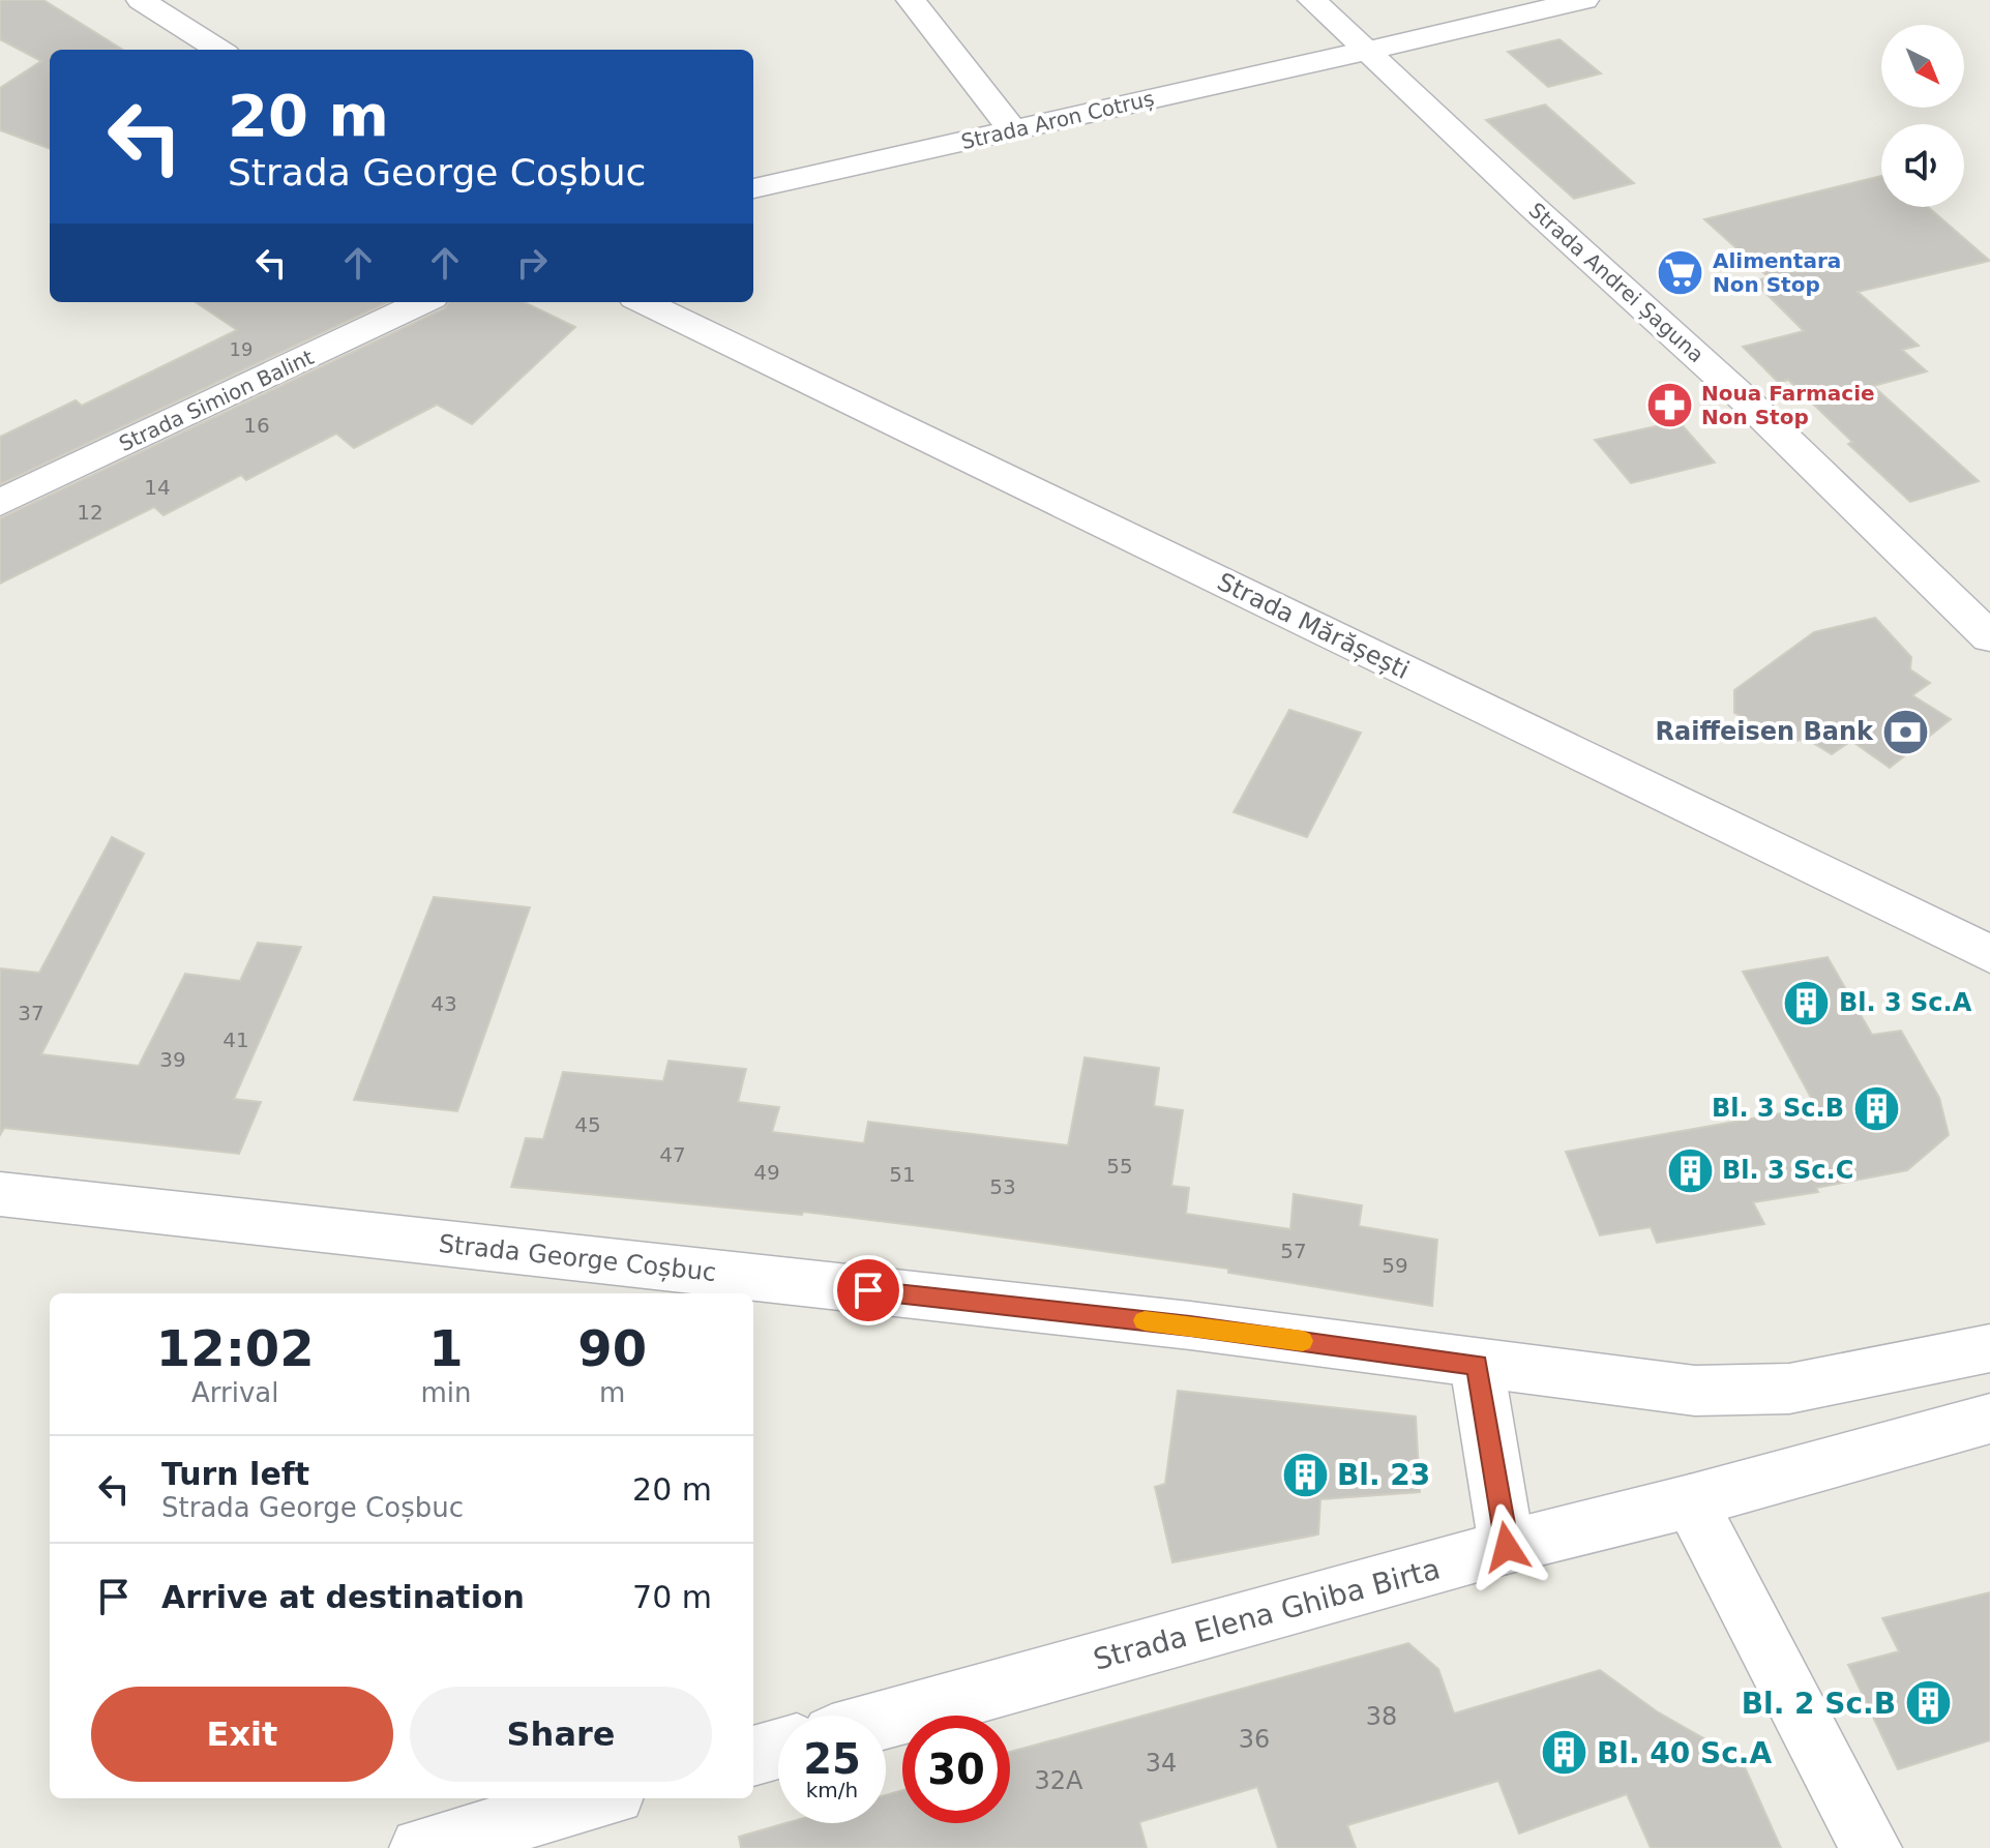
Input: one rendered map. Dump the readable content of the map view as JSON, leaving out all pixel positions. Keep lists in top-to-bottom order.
{
  "streets": {
    "street": [
      "Strada Aron Cotruș",
      "Strada Andrei Șaguna",
      "Strada Simion Balint",
      "Strada Mărășești",
      "Strada George Coșbuc",
      "Strada Elena Ghiba Birta"
    ]
  },
  "crossings": [
    ["Strada Aron Cotruș", "Strada Andrei Șaguna"]
  ],
  "places": {
    "supermarket": ["Alimentara Non Stop"],
    "pharmacy": ["Noua Farmacie Non Stop"],
    "bank": ["Raiffeisen Bank"],
    "building": [
      "Bl. 3 Sc.A",
      "Bl. 3 Sc.B",
      "Bl. 3 Sc.C",
      "Bl. 23",
      "Bl. 2 Sc.B",
      "Bl. 40 Sc.A"
    ]
  },
  "house_numbers": [
    "19",
    "16",
    "14",
    "12",
    "43",
    "37",
    "41",
    "39",
    "45",
    "47",
    "55",
    "49",
    "51",
    "53",
    "57",
    "59",
    "38",
    "36",
    "34",
    "32A"
  ],
  "north": "bottom right",
  "page": {
    "turn": ["20 m", "Strada George Coșbuc"],
    "eta": [
      "12:02",
      "Arrival",
      "1",
      "min",
      "90",
      "m"
    ],
    "list": [
      {
        "name": "Turn left",
        "note": "Strada George Coșbuc",
        "value": "20 m"
      },
      {
        "name": "Arrive at destination",
        "value": "70 m"
      }
    ],
    "buttons": ["Exit", "Share"],
    "speed": "25 km/h",
    "limit": "30"
  }
}
